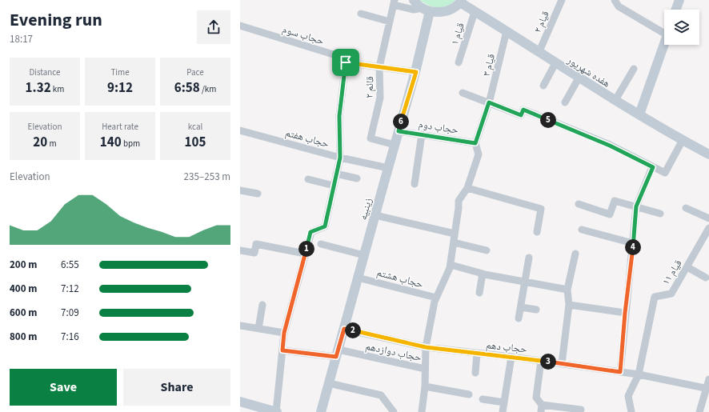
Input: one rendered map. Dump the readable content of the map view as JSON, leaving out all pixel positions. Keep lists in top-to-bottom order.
{
  "streets": {
    "main road": ["هفده شهریور", "زینبیه"],
    "street": [
      "قیام ۲",
      "قیام ۱",
      "حجاب سوم",
      "قیام ۳",
      "قائم ۲",
      "حجاب دوم",
      "حجاب هفتم",
      "قیام ۱۱",
      "حجاب هشتم",
      "حجاب دهم",
      "حجاب دوازدهم"
    ]
  },
  "crossings": [
    ["قیام ۲", "هفده شهریور"],
    ["قیام ۱", "هفده شهریور"],
    ["حجاب سوم", "قائم ۲"],
    ["حجاب سوم", "زینبیه"],
    ["قیام ۳", "هفده شهریور"],
    ["قیام ۳", "حجاب دوم"],
    ["قائم ۲", "زینبیه"],
    ["حجاب دوم", "زینبیه"],
    ["حجاب هفتم", "زینبیه"],
    ["زینبیه", "حجاب هشتم"],
    ["زینبیه", "حجاب دهم"],
    ["زینبیه", "حجاب دوازدهم"],
    ["قیام ۱۱", "حجاب دهم"]
  ],
  "page": {
    "heading": ["Evening run", "18:17"],
    "stats": [
      ["Distance", "1.32 km"],
      ["Time", "9:12"],
      ["Pace", "6:58 /km"],
      ["Elevation", "20 m"],
      ["Heart rate", "140 bpm"],
      ["kcal", "105"]
    ],
    "pins": [
      "5",
      "6",
      "4",
      "1",
      "2",
      "3"
    ],
    "chart": ["Elevation", "235–253 m"],
    "list": [
      {
        "name": "200 m",
        "note": "6:55"
      },
      {
        "name": "400 m",
        "note": "7:12"
      },
      {
        "name": "600 m",
        "note": "7:09"
      },
      {
        "name": "800 m",
        "note": "7:16"
      }
    ],
    "buttons": ["Save", "Share"]
  }
}
